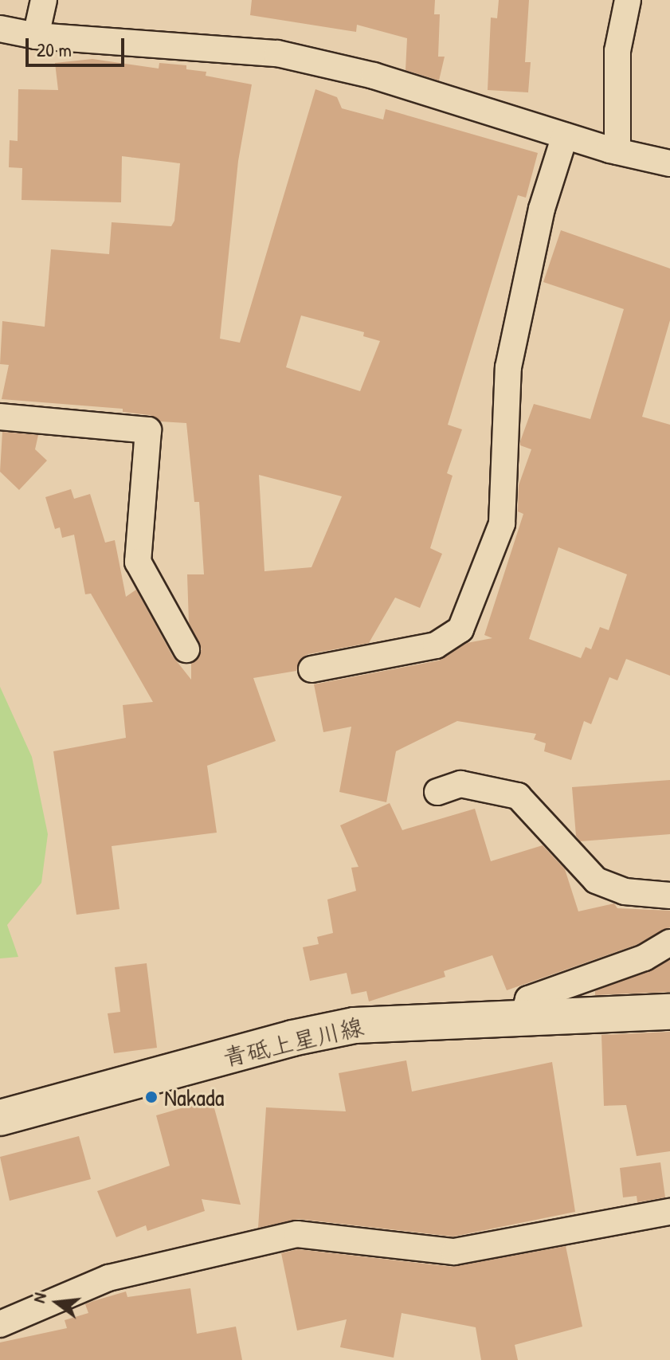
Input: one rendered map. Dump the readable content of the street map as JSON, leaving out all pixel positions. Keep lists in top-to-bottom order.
{
  "streets": {
    "main road": ["青砥上星川線"]
  },
  "places": ["Nakada"],
  "scale_bar": "20 m",
  "north": "left"
}
